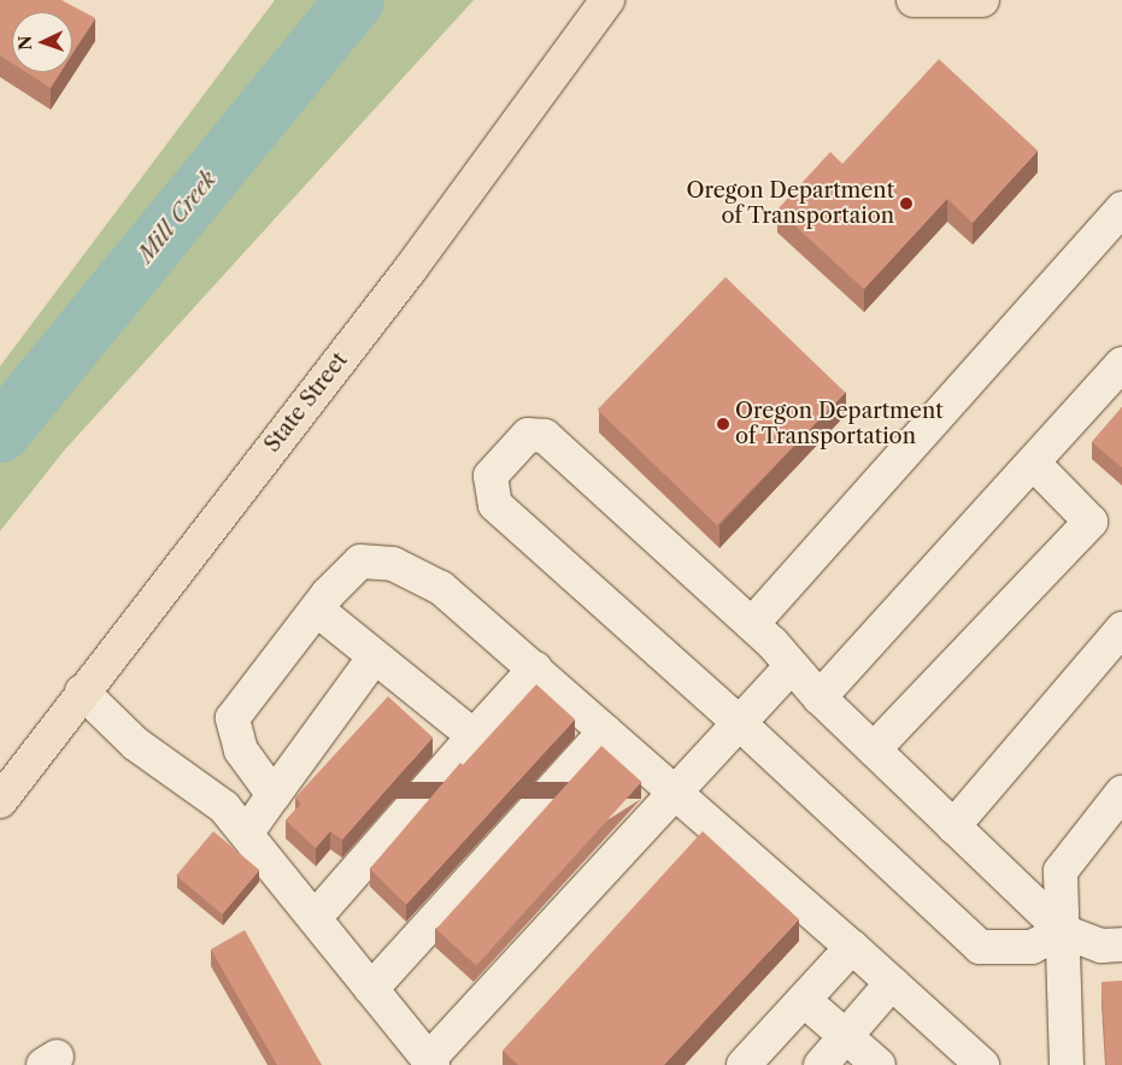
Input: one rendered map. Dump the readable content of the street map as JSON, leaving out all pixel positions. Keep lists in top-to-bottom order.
{
  "streets": {
    "main road": ["State Street"]
  },
  "water": ["Mill Creek"],
  "places": ["Oregon Department of Transportaion", "Oregon Department of Transportation"],
  "north": "left"
}
